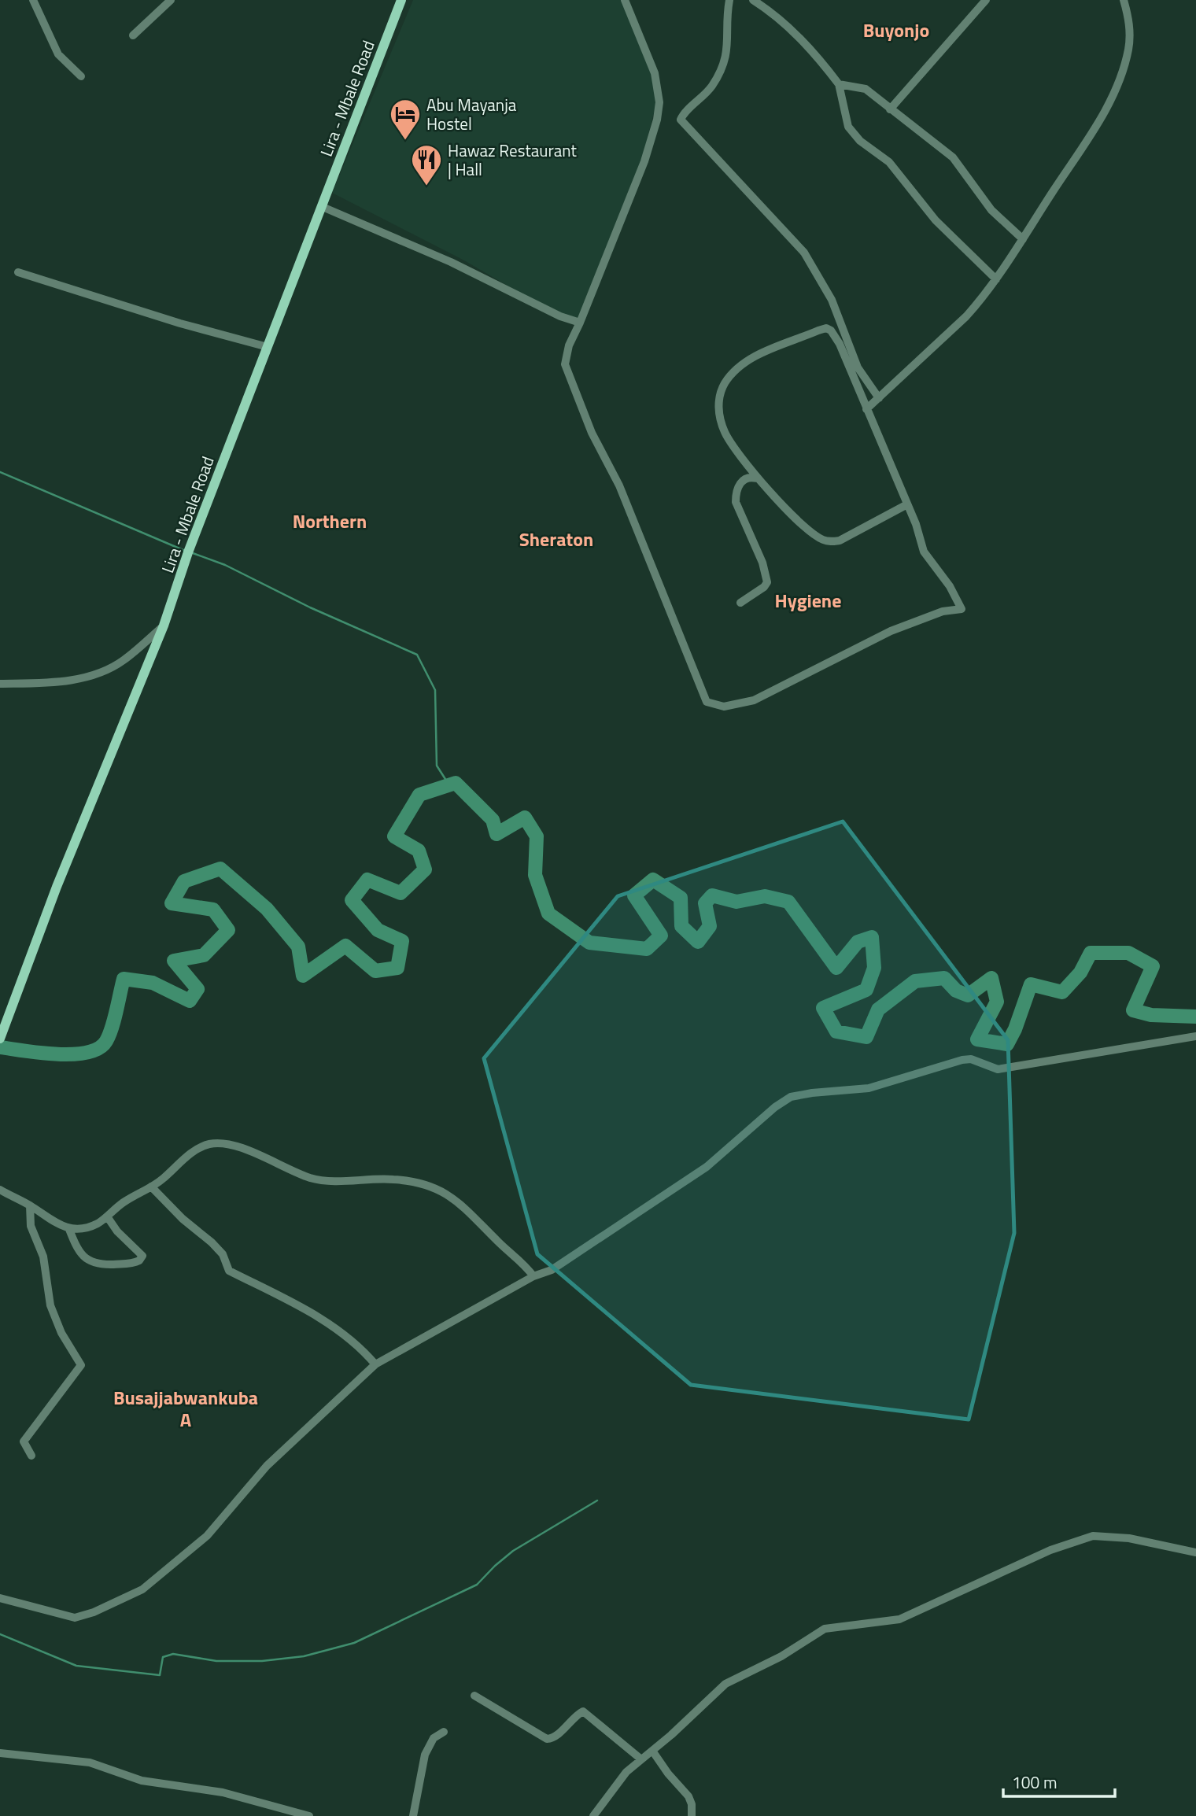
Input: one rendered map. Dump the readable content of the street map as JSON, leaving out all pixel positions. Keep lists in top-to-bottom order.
{
  "streets": {
    "main road": ["Lira - Mbale Road"]
  },
  "districts": [
    "Buyonjo",
    "Northern",
    "Sheraton",
    "Hygiene",
    "Busajjabwankuba A"
  ],
  "places": {
    "hotel": ["Abu Mayanja Hostel"],
    "restaurant": ["Hawaz Restaurant | Hall"]
  },
  "scale_bar": "100 m"
}
